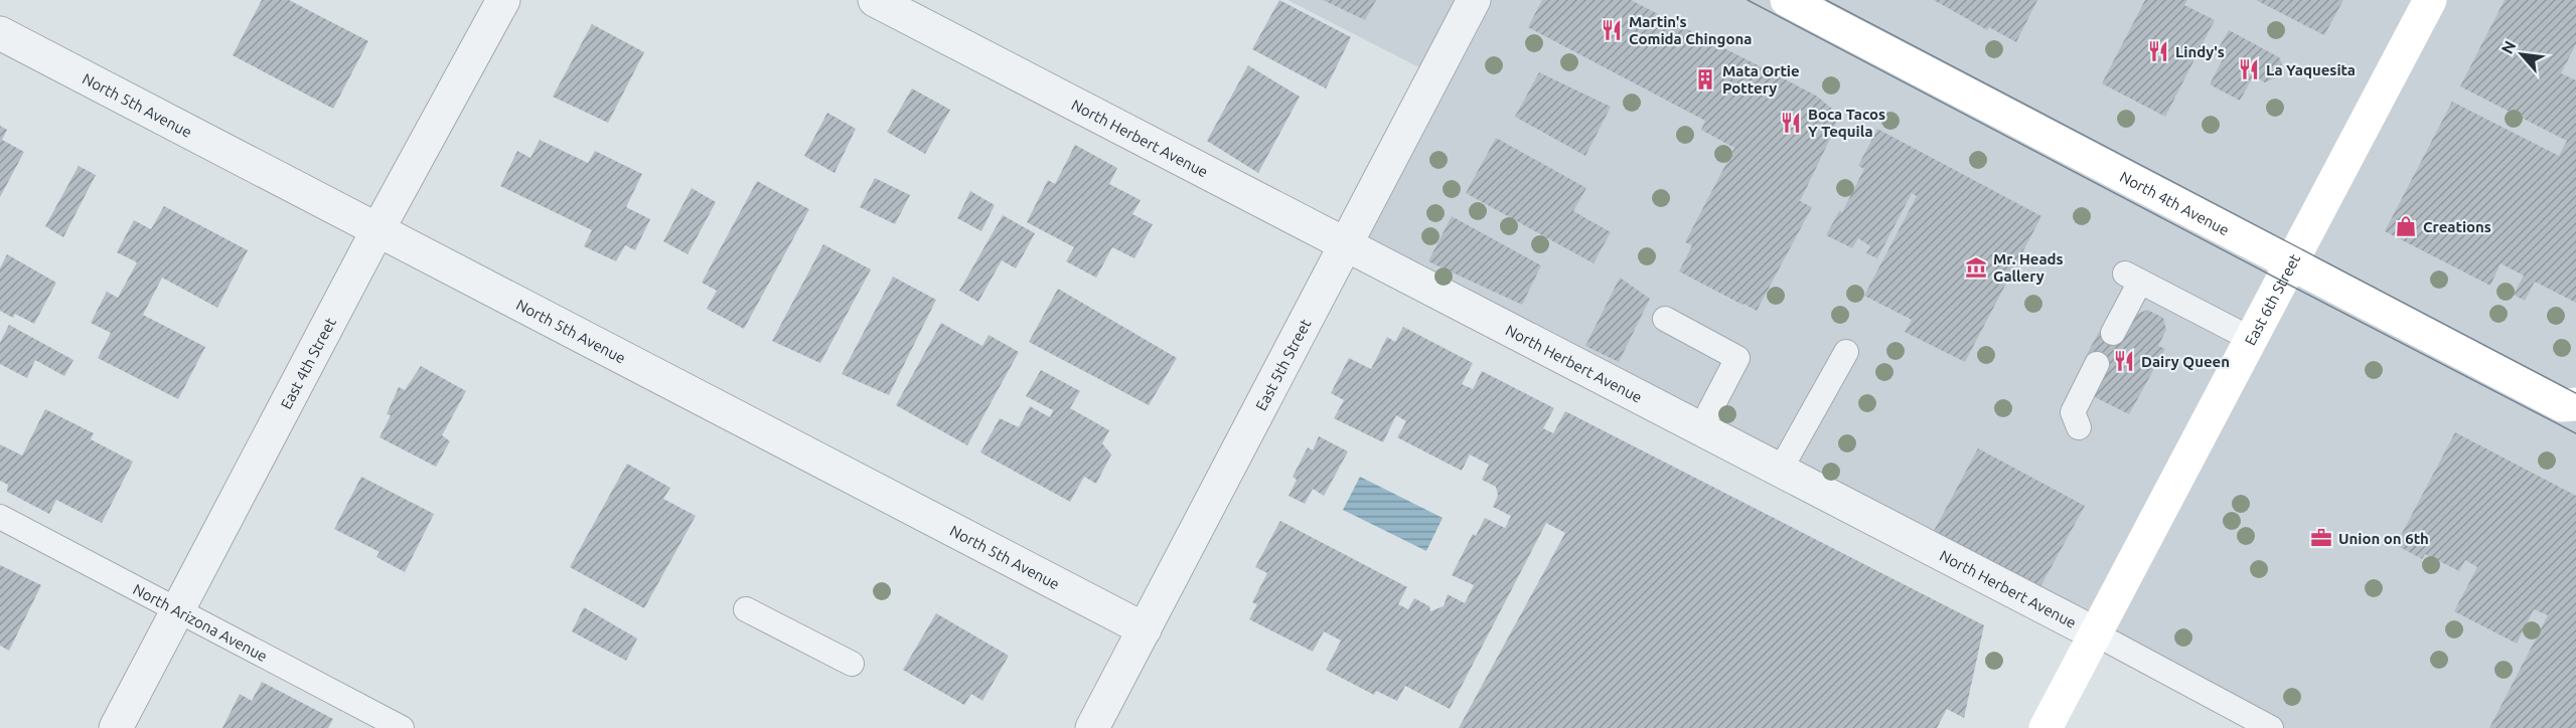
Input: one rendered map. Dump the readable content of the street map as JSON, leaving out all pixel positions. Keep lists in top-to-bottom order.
{
  "streets": {
    "street": [
      "North 5th Avenue",
      "North Herbert Avenue",
      "North 4th Avenue",
      "East 6th Street",
      "East 4th Street",
      "East 5th Street"
    ],
    "lane": ["North Arizona Avenue"]
  },
  "crossings": [
    ["North 5th Avenue", "East 4th Street"],
    ["North 5th Avenue", "East 5th Street"],
    ["North Herbert Avenue", "East 6th Street"],
    ["North Herbert Avenue", "East 5th Street"],
    ["North 4th Avenue", "East 6th Street"],
    ["East 4th Street", "North Arizona Avenue"]
  ],
  "places": {
    "restaurant": [
      "Martin's Comida Chingona",
      "Lindy's",
      "La Yaquesita",
      "Boca Tacos Y Tequila",
      "Dairy Queen"
    ],
    "building": ["Mata Ortie Pottery"],
    "shop": ["Creations"],
    "museum": ["Mr. Heads Gallery"],
    "office": ["Union on 6th"]
  },
  "north": "top left"
}
